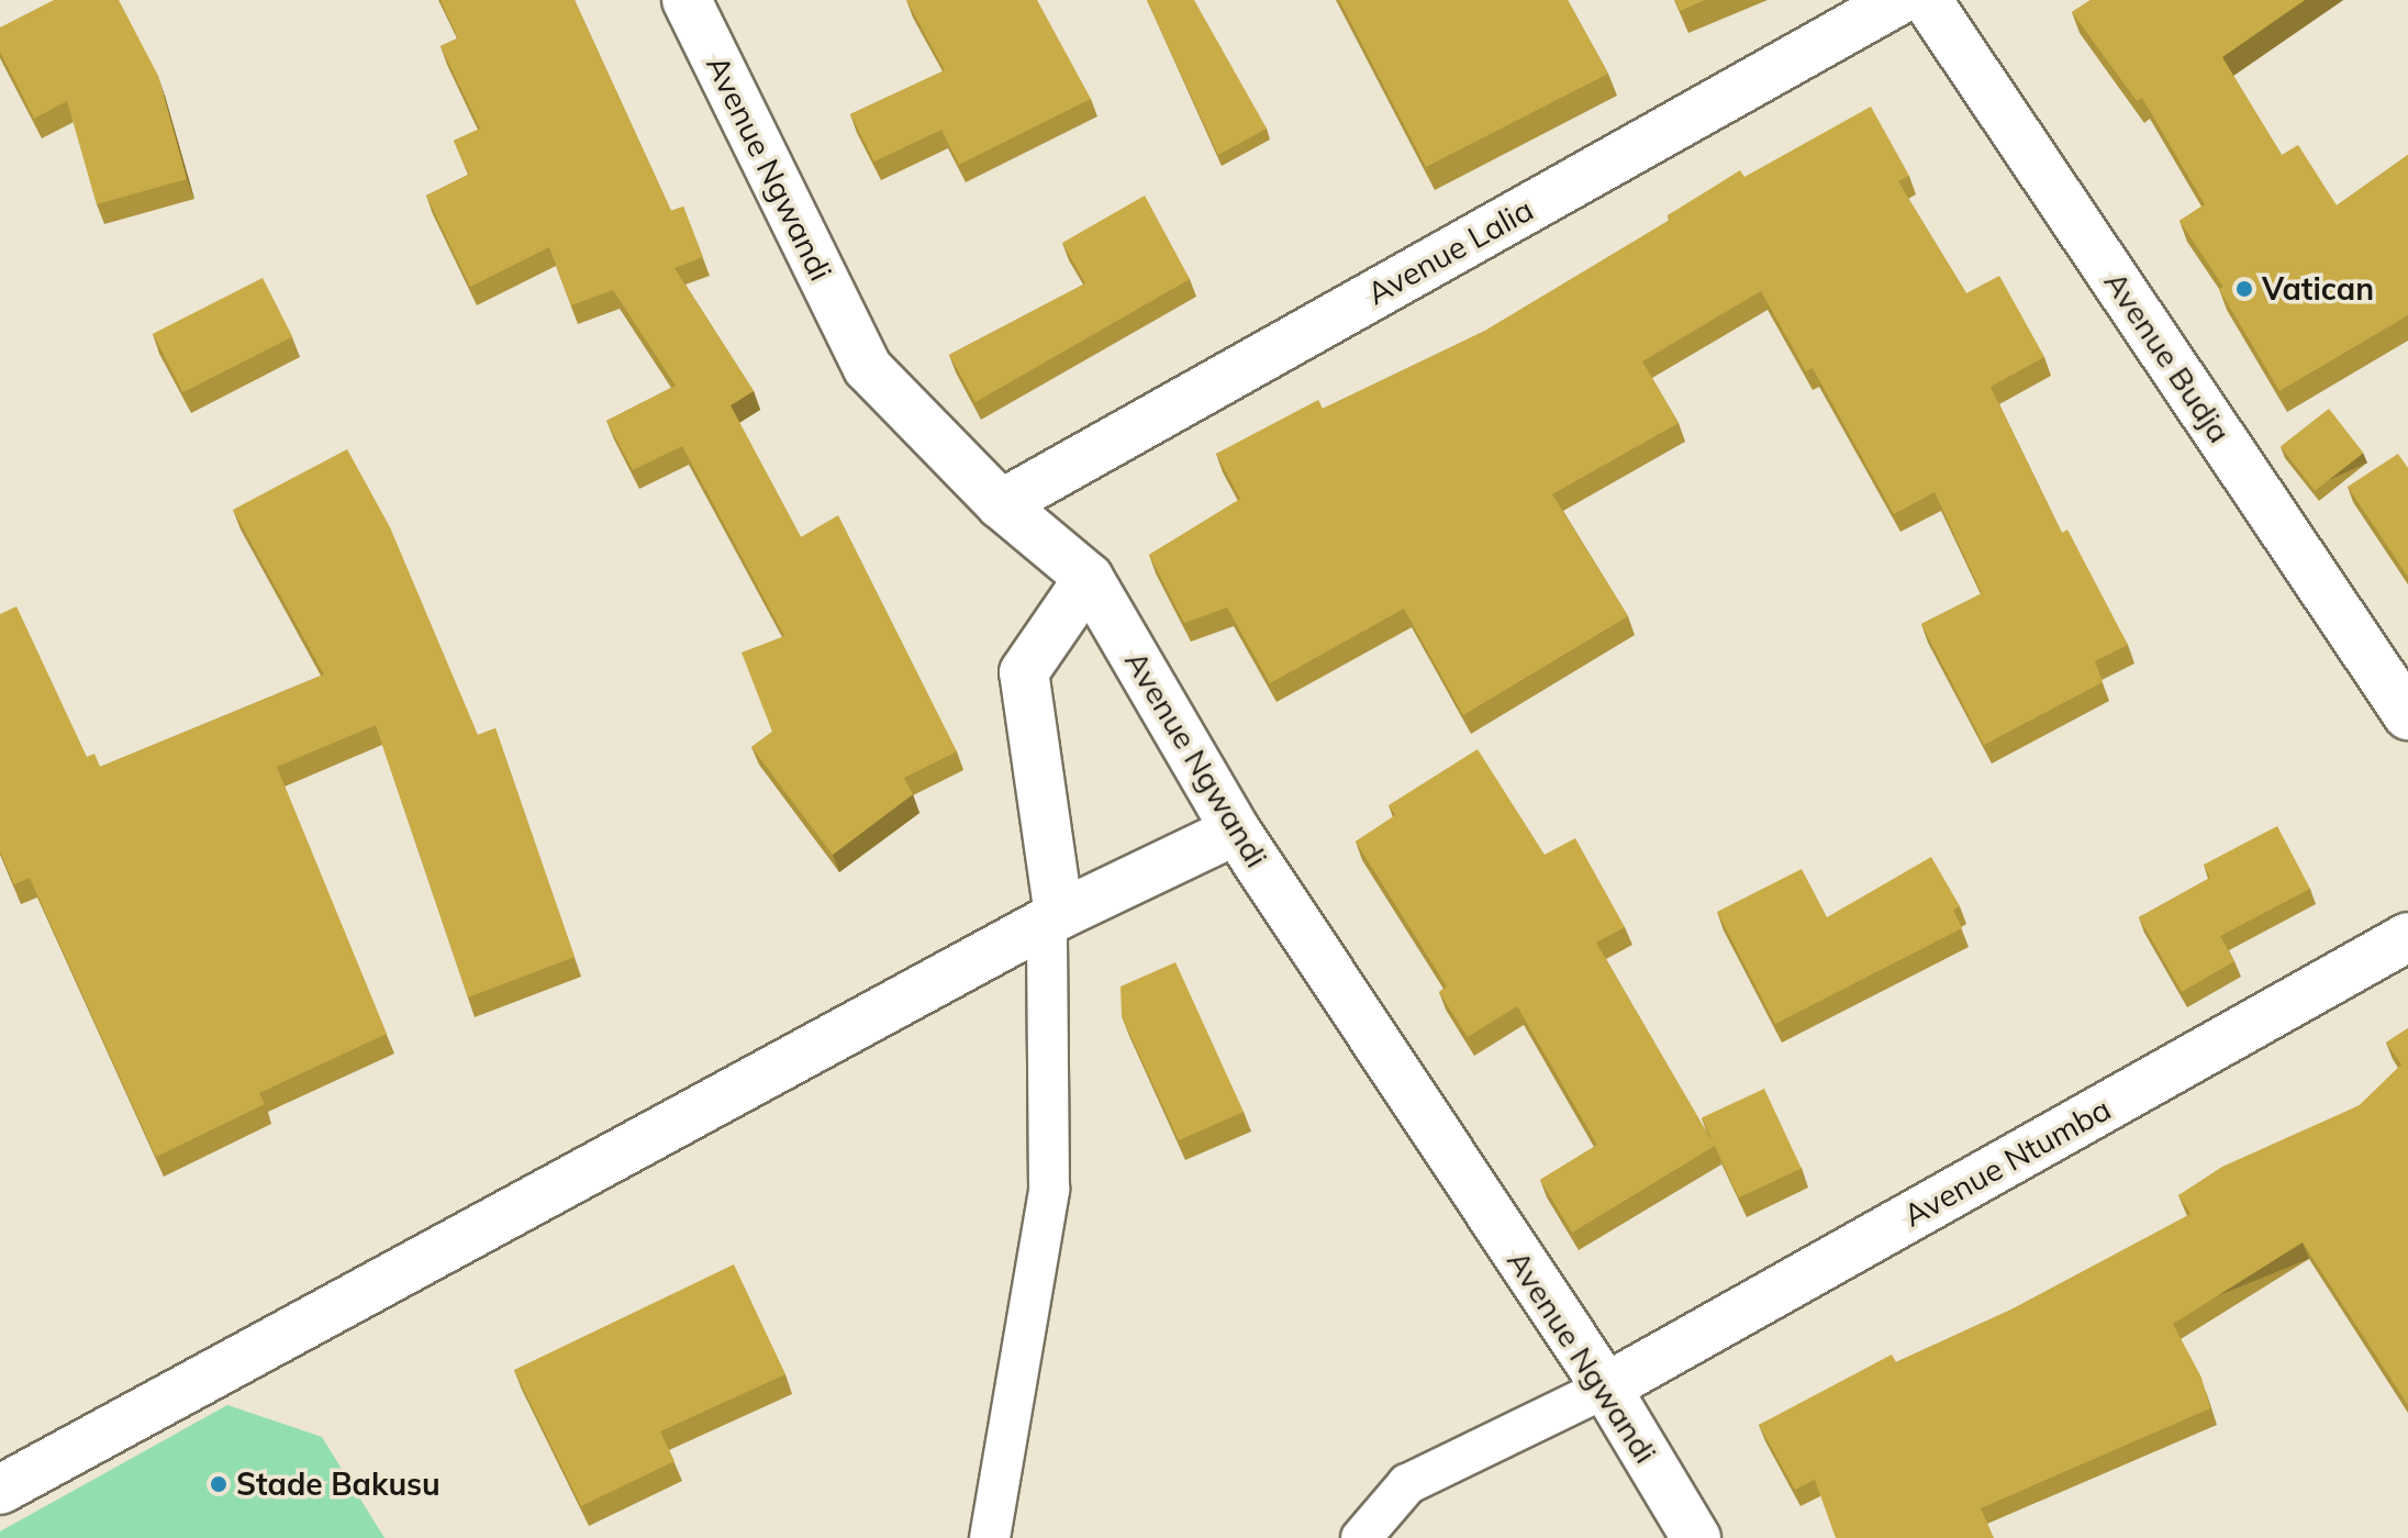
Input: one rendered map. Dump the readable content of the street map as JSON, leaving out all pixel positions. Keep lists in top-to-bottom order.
{
  "streets": {
    "street": [
      "Avenue Ngwandi",
      "Avenue Lalia",
      "Avenue Budja",
      "Avenue Ntumba"
    ]
  },
  "crossings": [
    ["Avenue Ngwandi", "Avenue Lalia"],
    ["Avenue Ngwandi", "Avenue Ntumba"]
  ],
  "places": ["Vatican", "Stade Bakusu"]
}
